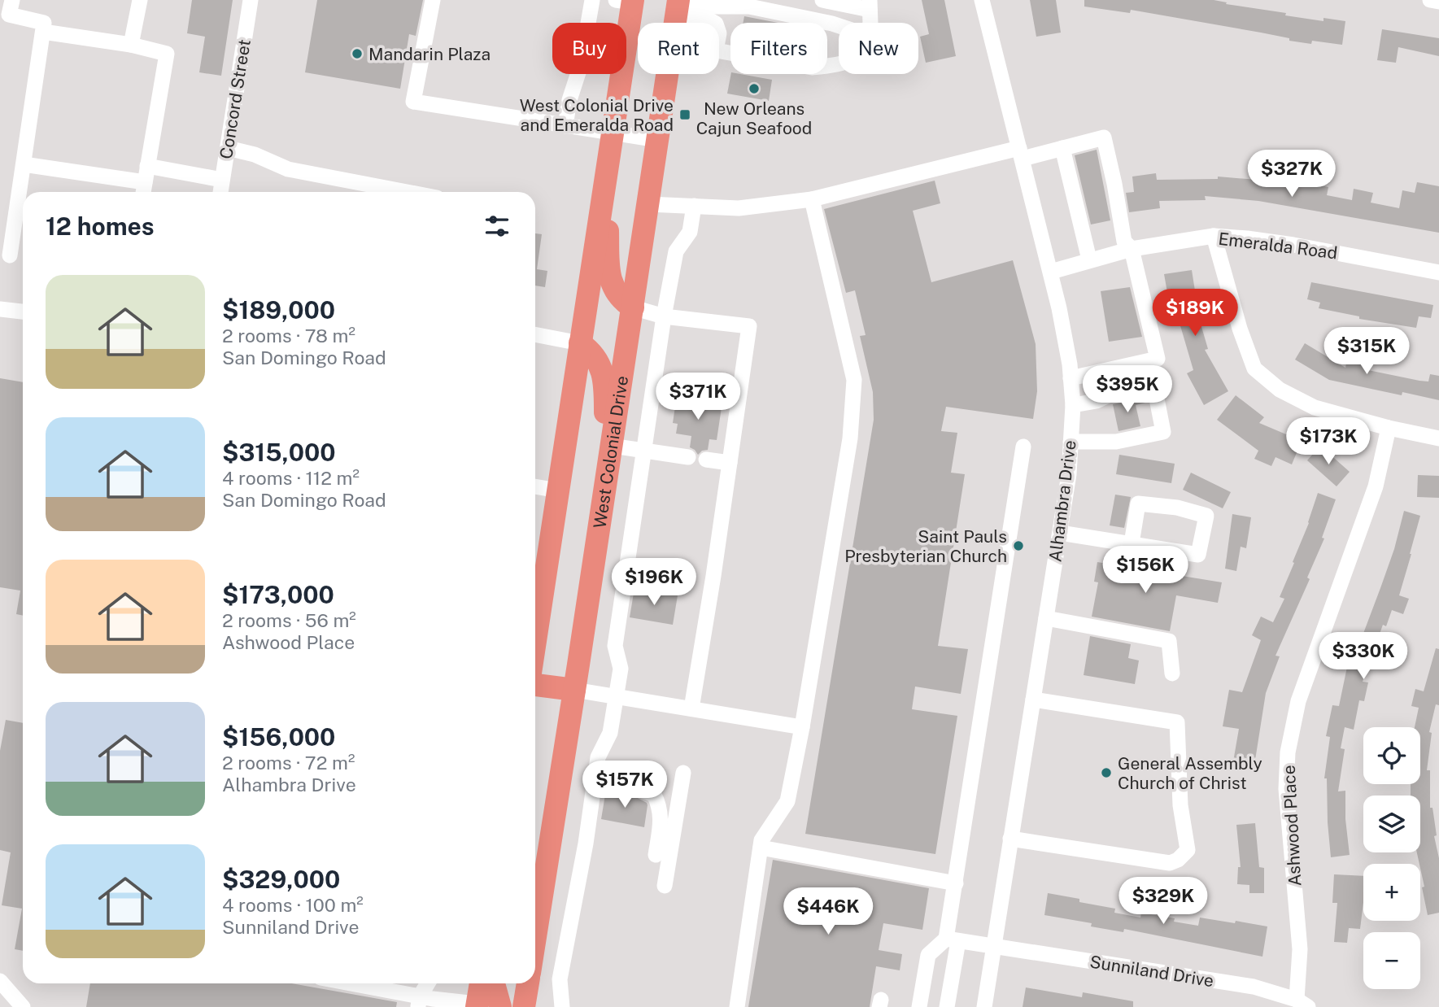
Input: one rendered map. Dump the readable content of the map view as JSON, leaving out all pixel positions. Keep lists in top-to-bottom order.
{
  "streets": {
    "highway": ["West Colonial Drive"],
    "street": [
      "Concord Street",
      "Emeralda Road",
      "Alhambra Drive",
      "Ashwood Place",
      "Sunniland Drive"
    ]
  },
  "crossings": [
    ["Emeralda Road", "Alhambra Drive"],
    ["Alhambra Drive", "Sunniland Drive"],
    ["Ashwood Place", "Sunniland Drive"]
  ],
  "places": {
    "other": [
      "Mandarin Plaza",
      "New Orleans Cajun Seafood",
      "Saint Pauls Presbyterian Church",
      "General Assembly Church of Christ"
    ],
    "transit": ["West Colonial Drive and Emeralda Road"]
  },
  "page": {
    "chip": [
      "Buy",
      "Rent",
      "Filters",
      "New"
    ],
    "price": [
      "$327K",
      "$189K",
      "$315K",
      "$395K",
      "$371K",
      "$173K",
      "$156K",
      "$196K",
      "$330K",
      "$157K",
      "$329K",
      "$446K"
    ],
    "heading": "12 homes",
    "list": [
      {
        "name": "$189,000",
        "note": "2 rooms · 78 m² · San Domingo Road"
      },
      {
        "name": "$315,000",
        "note": "4 rooms · 112 m² · San Domingo Road"
      },
      {
        "name": "$173,000",
        "note": "2 rooms · 56 m² · Ashwood Place"
      },
      {
        "name": "$156,000",
        "note": "2 rooms · 72 m² · Alhambra Drive"
      },
      {
        "name": "$329,000",
        "note": "4 rooms · 100 m² · Sunniland Drive"
      }
    ],
    "map_buttons": ["+", "−"]
  }
}
